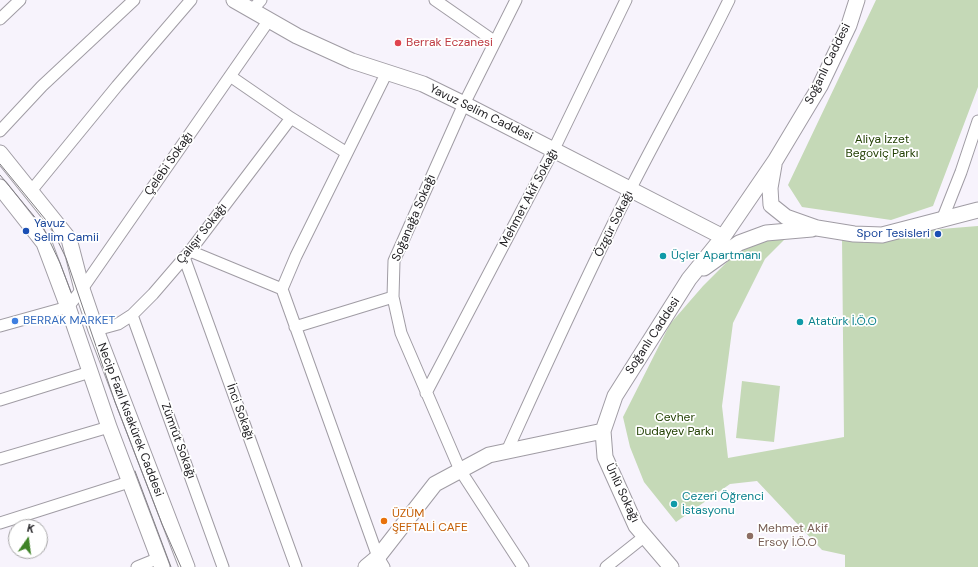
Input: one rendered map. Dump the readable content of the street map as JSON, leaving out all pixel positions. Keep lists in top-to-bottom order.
{
  "streets": {
    "street": [
      "Soğanlı Caddesi",
      "Yavuz Selim Caddesi",
      "Çelebi Sokağı",
      "Mehmet Akif Sokağı",
      "Soğanağa Sokağı",
      "Özgür Sokağı",
      "Çalışır Sokağı",
      "İnci Sokağı",
      "Necip Fazıl Kısakürek Caddesi",
      "Zümrüt Sokağı",
      "Ünlü Sokağı"
    ]
  },
  "crossings": [
    ["Soğanlı Caddesi", "Yavuz Selim Caddesi"],
    ["Soğanlı Caddesi", "Ünlü Sokağı"],
    ["Yavuz Selim Caddesi", "Çelebi Sokağı"],
    ["Yavuz Selim Caddesi", "Mehmet Akif Sokağı"],
    ["Yavuz Selim Caddesi", "Soğanağa Sokağı"],
    ["Yavuz Selim Caddesi", "Özgür Sokağı"],
    ["Çelebi Sokağı", "Necip Fazıl Kısakürek Caddesi"],
    ["Mehmet Akif Sokağı", "Soğanağa Sokağı"],
    ["Çalışır Sokağı", "İnci Sokağı"],
    ["Çalışır Sokağı", "Necip Fazıl Kısakürek Caddesi"],
    ["Çalışır Sokağı", "Zümrüt Sokağı"]
  ],
  "parks": ["Aliya İzzet Begoviç Parkı", "Cevher Dudayev Parkı"],
  "places": [
    "Berrak Eczanesi",
    "Yavuz Selim Camii",
    "Spor Tesisleri",
    "Üçler Apartmanı",
    "BERRAK MARKET",
    "Atatürk İ.Ö.O",
    "Cezeri Öğrenci İstasyonu",
    "ÜZÜM ŞEFTALİ CAFE",
    "Mehmet Akif Ersoy İ.Ö.O"
  ],
  "north": "top"
}
